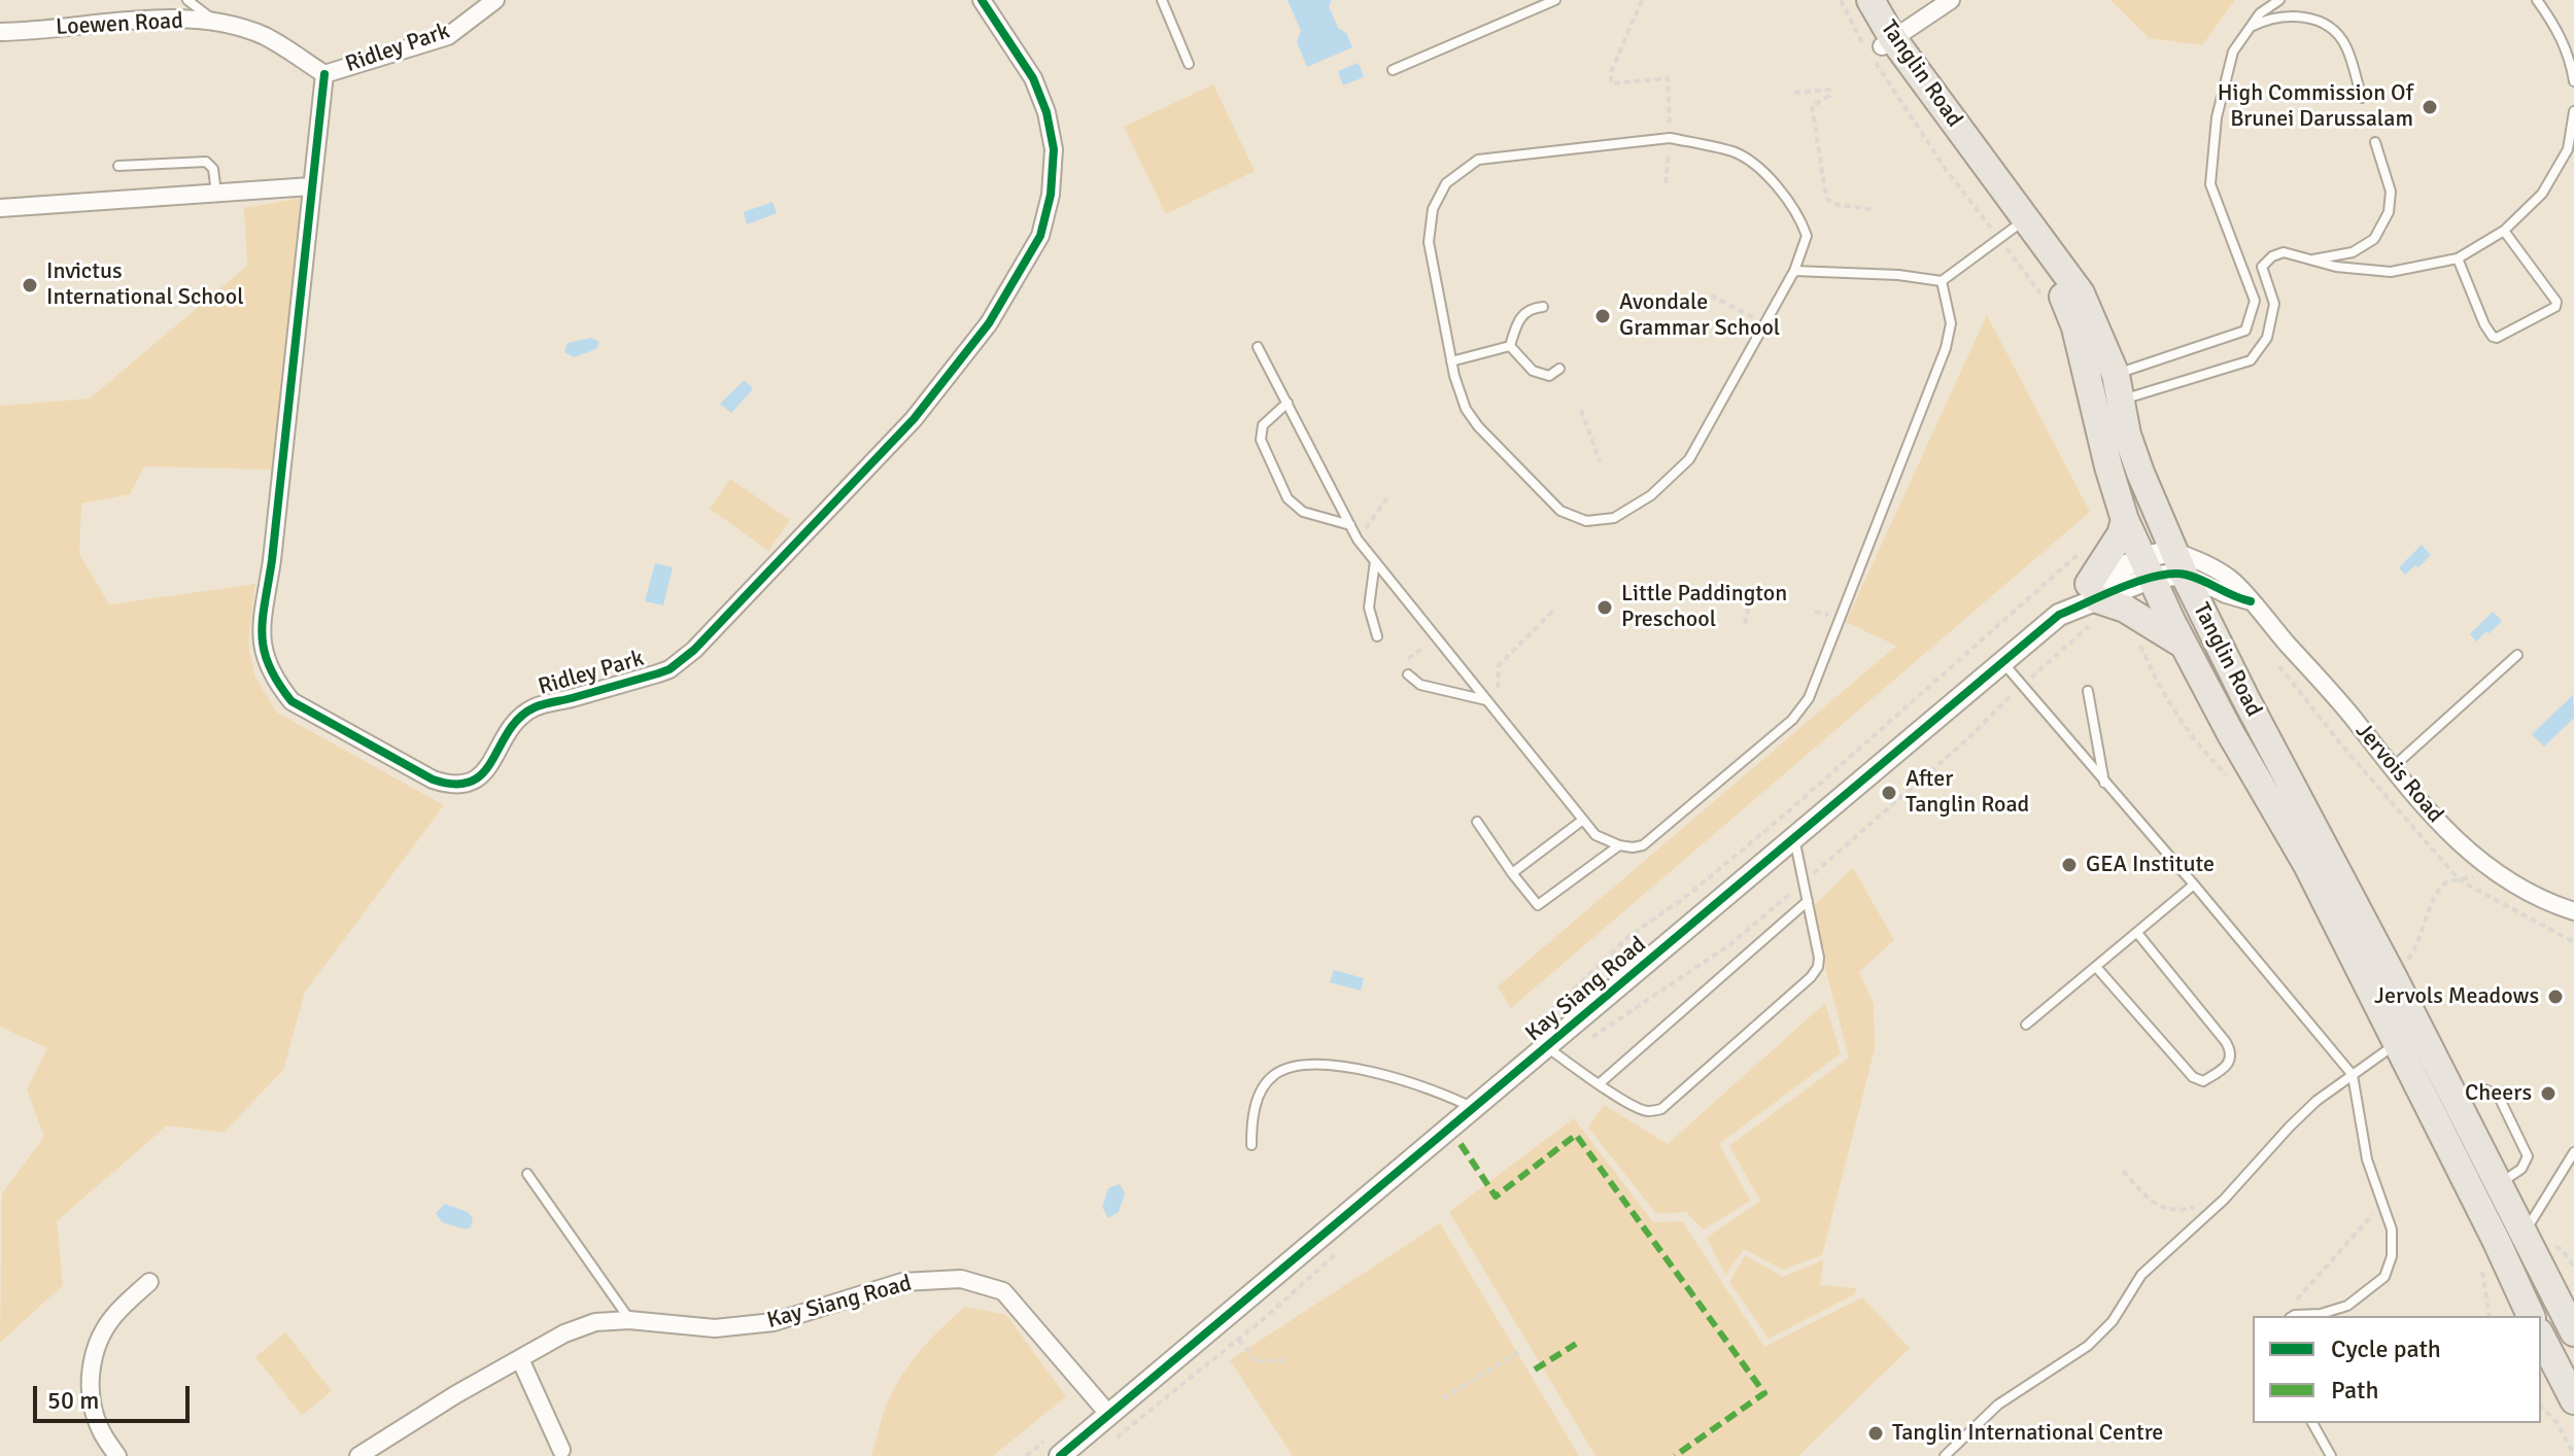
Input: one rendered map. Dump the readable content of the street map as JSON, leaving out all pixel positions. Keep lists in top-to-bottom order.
{
  "streets": {
    "main road": ["Tanglin Road"],
    "street": [
      "Loewen Road",
      "Ridley Park",
      "Jervois Road",
      "Kay Siang Road"
    ]
  },
  "crossings": [
    ["Loewen Road", "Ridley Park"],
    ["Tanglin Road", "Jervois Road"],
    ["Tanglin Road", "Kay Siang Road"]
  ],
  "places": [
    "High Commission Of Brunei Darussalam",
    "Invictus International School",
    "Avondale Grammar School",
    "Little Paddington Preschool",
    "After Tanglin Road",
    "GEA Institute",
    "Jervols Meadows",
    "Cheers",
    "Tanglin International Centre"
  ],
  "legend": ["Cycle path", "Path"],
  "scale_bar": "50 m"
}
